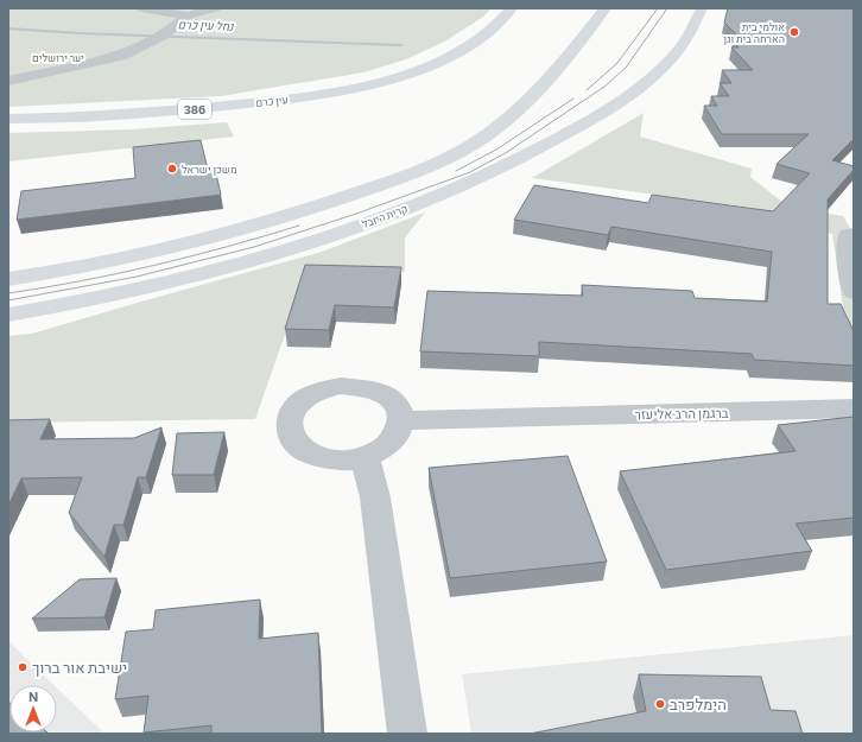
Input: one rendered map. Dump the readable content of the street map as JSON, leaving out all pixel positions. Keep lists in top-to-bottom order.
{
  "streets": {
    "main road": ["עין כרם", "386", "קרית היובל"],
    "street": ["ברגמן הרב אליעזר"]
  },
  "water": ["נחל עין כרם"],
  "parks": ["יער ירושלים"],
  "places": [
    "אולמי בית הארחה בית וגן",
    "משכן ישראל",
    "ישיבת אור ברוך",
    "הימלפרב"
  ],
  "north": "top"
}
